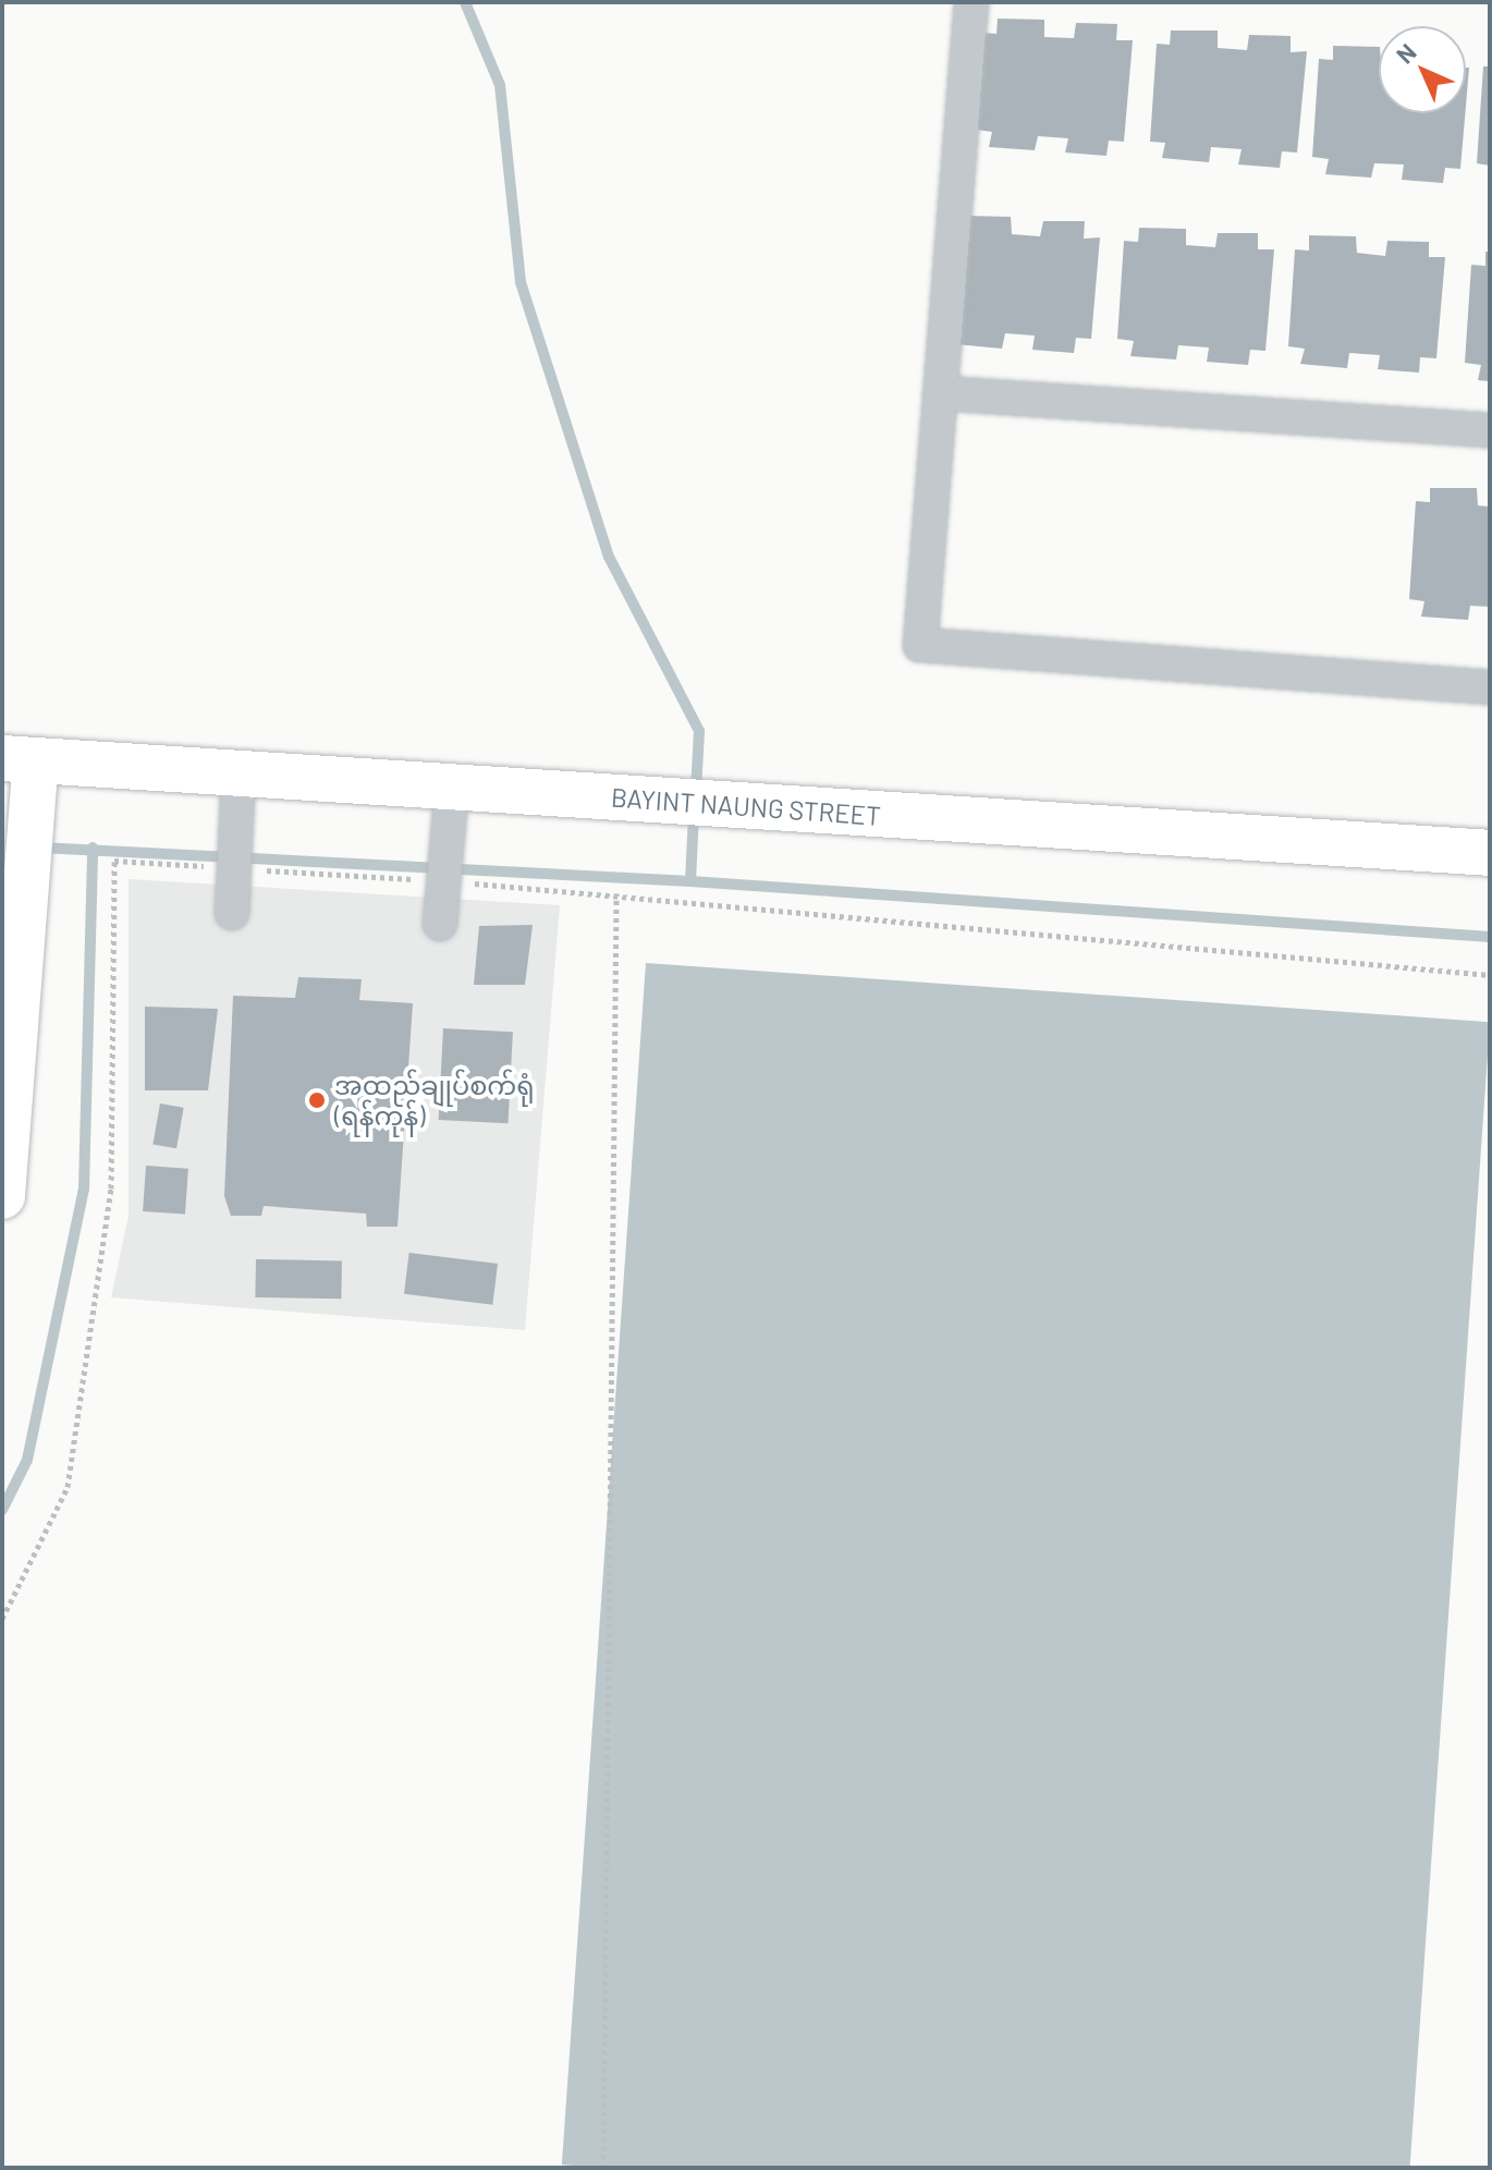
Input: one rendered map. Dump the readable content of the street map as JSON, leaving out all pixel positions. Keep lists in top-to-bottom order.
{
  "streets": {
    "street": ["BAYINT NAUNG STREET"]
  },
  "places": ["အထည်ချုပ်စက်ရုံ (ရန်ကုန်)"],
  "north": "top left"
}
